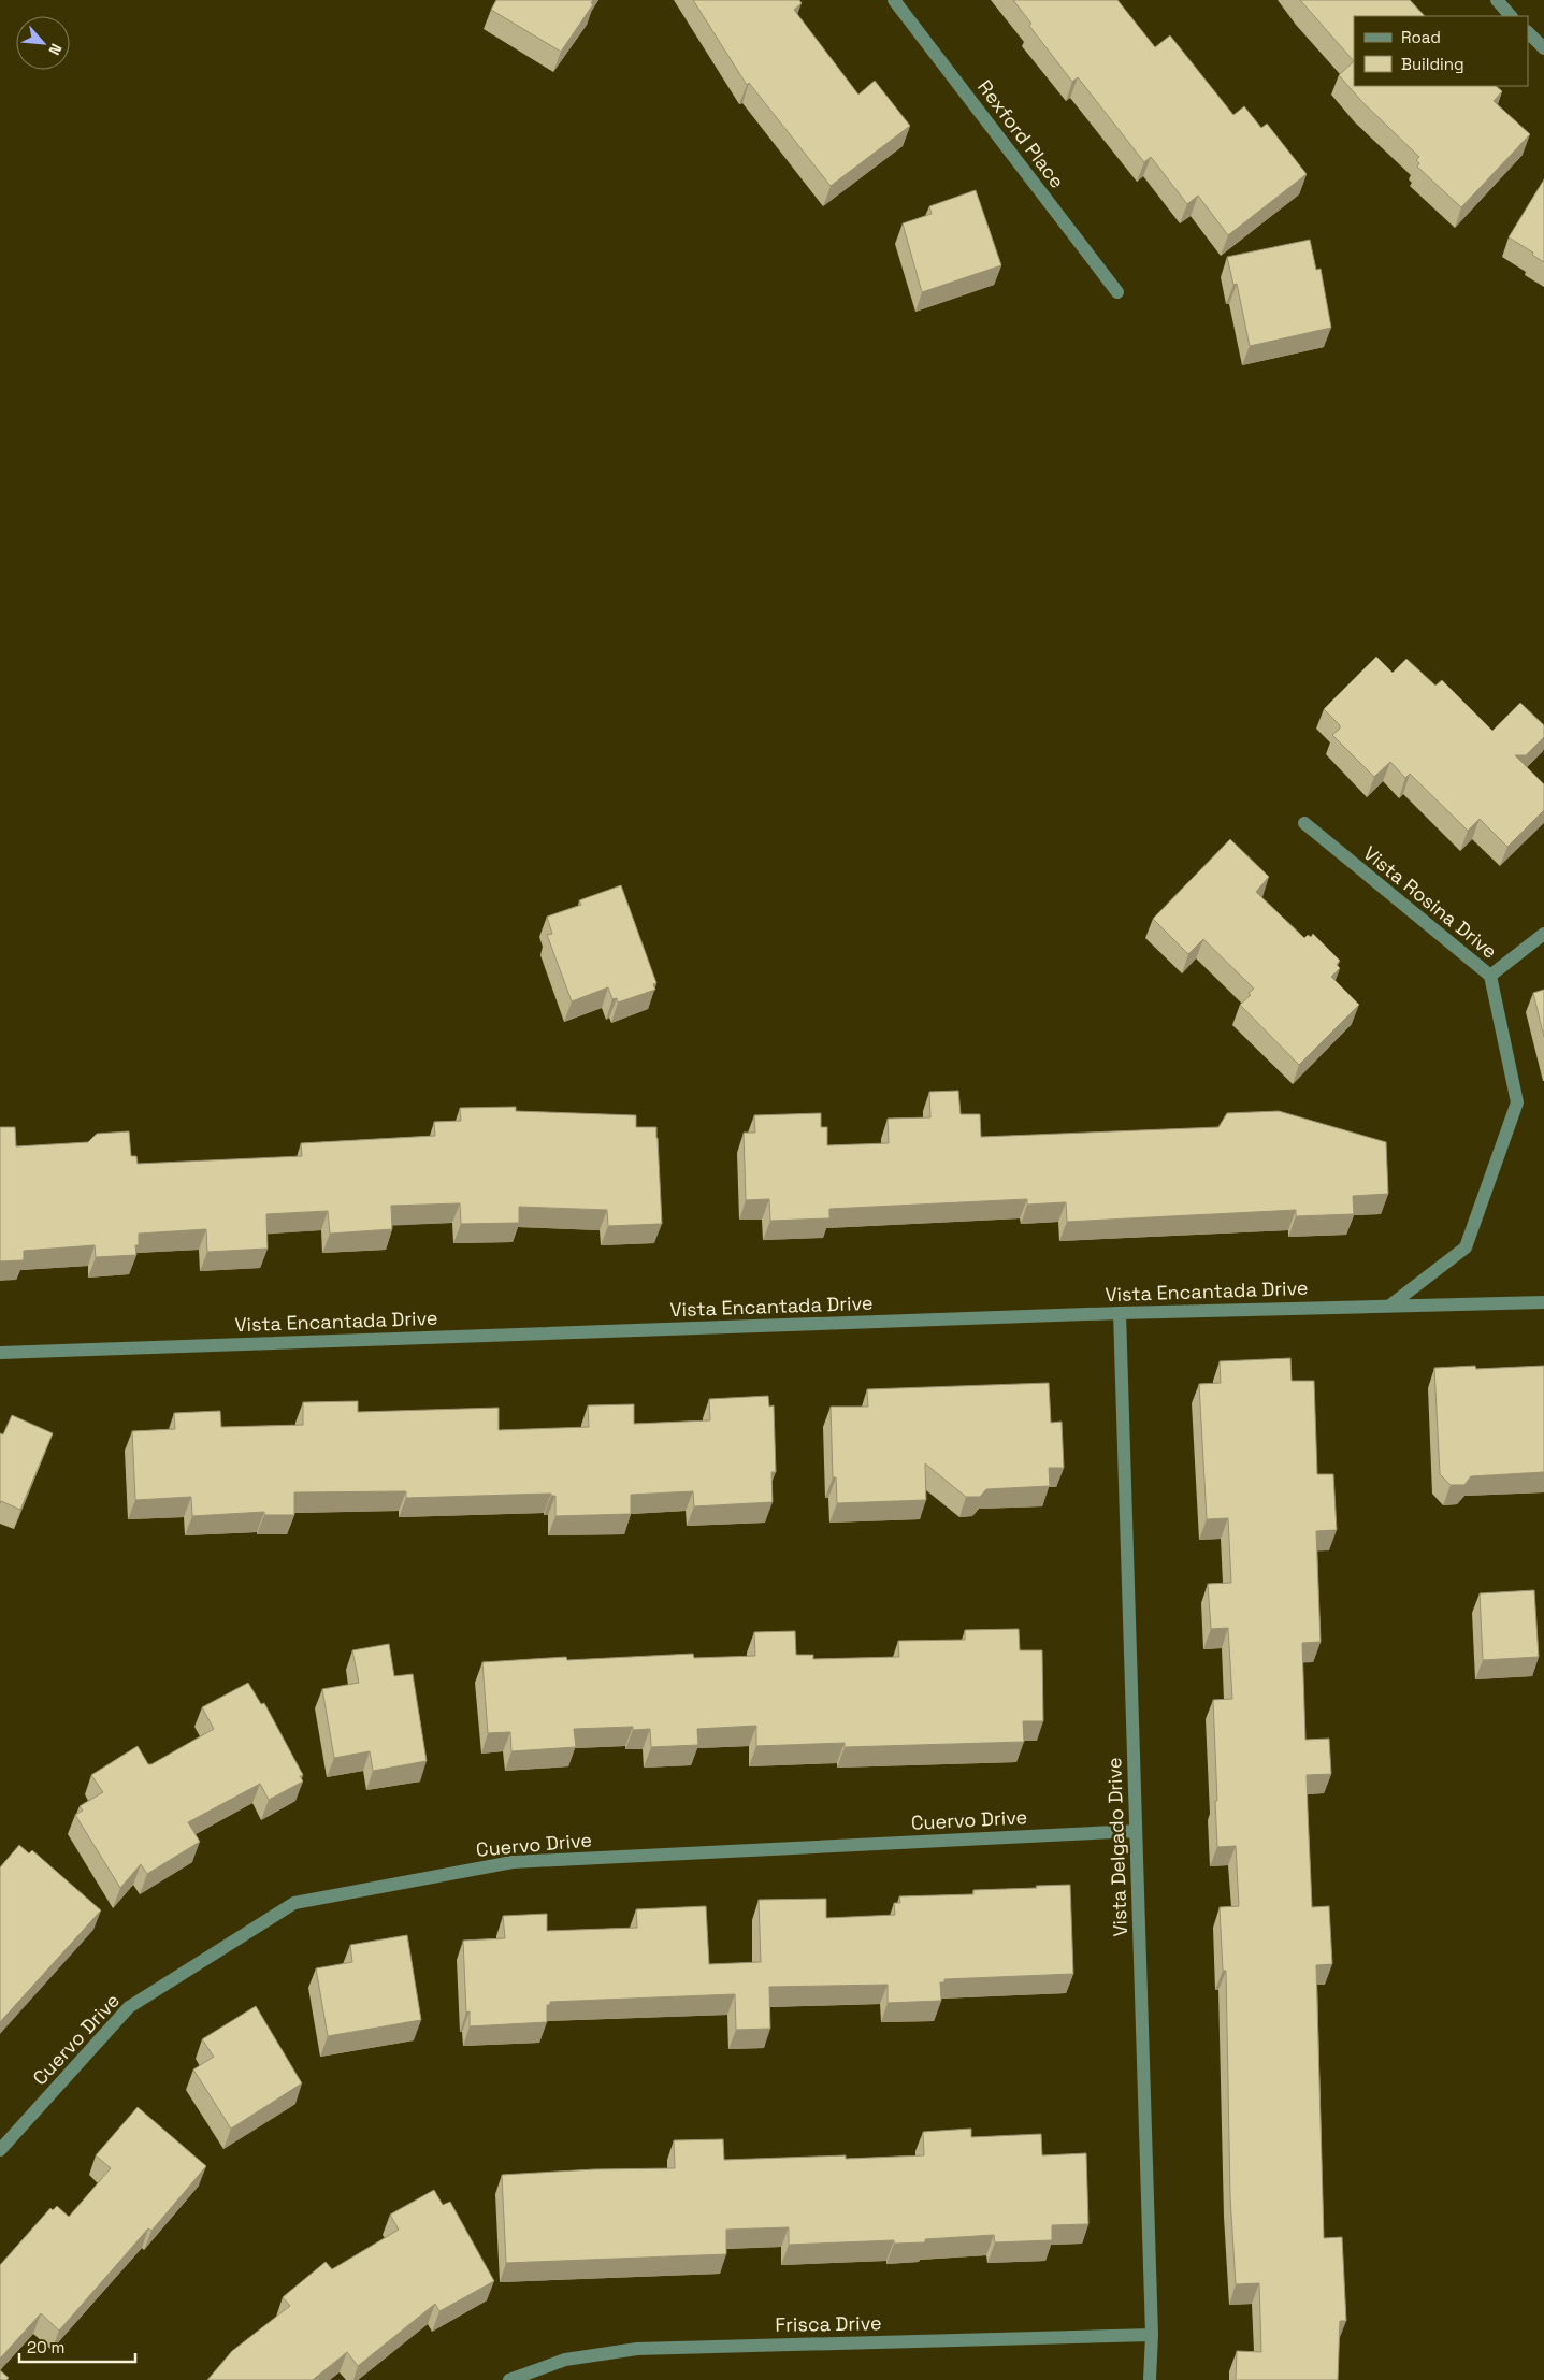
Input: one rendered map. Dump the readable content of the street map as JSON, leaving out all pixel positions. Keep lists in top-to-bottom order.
{
  "streets": {
    "street": [
      "Rexford Place",
      "Vista Rosina Drive",
      "Vista Encantada Drive",
      "Cuervo Drive",
      "Vista Delgado Drive",
      "Frisca Drive"
    ]
  },
  "crossings": [
    ["Vista Rosina Drive", "Vista Encantada Drive"],
    ["Vista Encantada Drive", "Vista Delgado Drive"],
    ["Cuervo Drive", "Vista Delgado Drive"],
    ["Vista Delgado Drive", "Frisca Drive"]
  ],
  "legend": ["Road", "Building"],
  "scale_bar": "20 m",
  "north": "bottom right"
}
